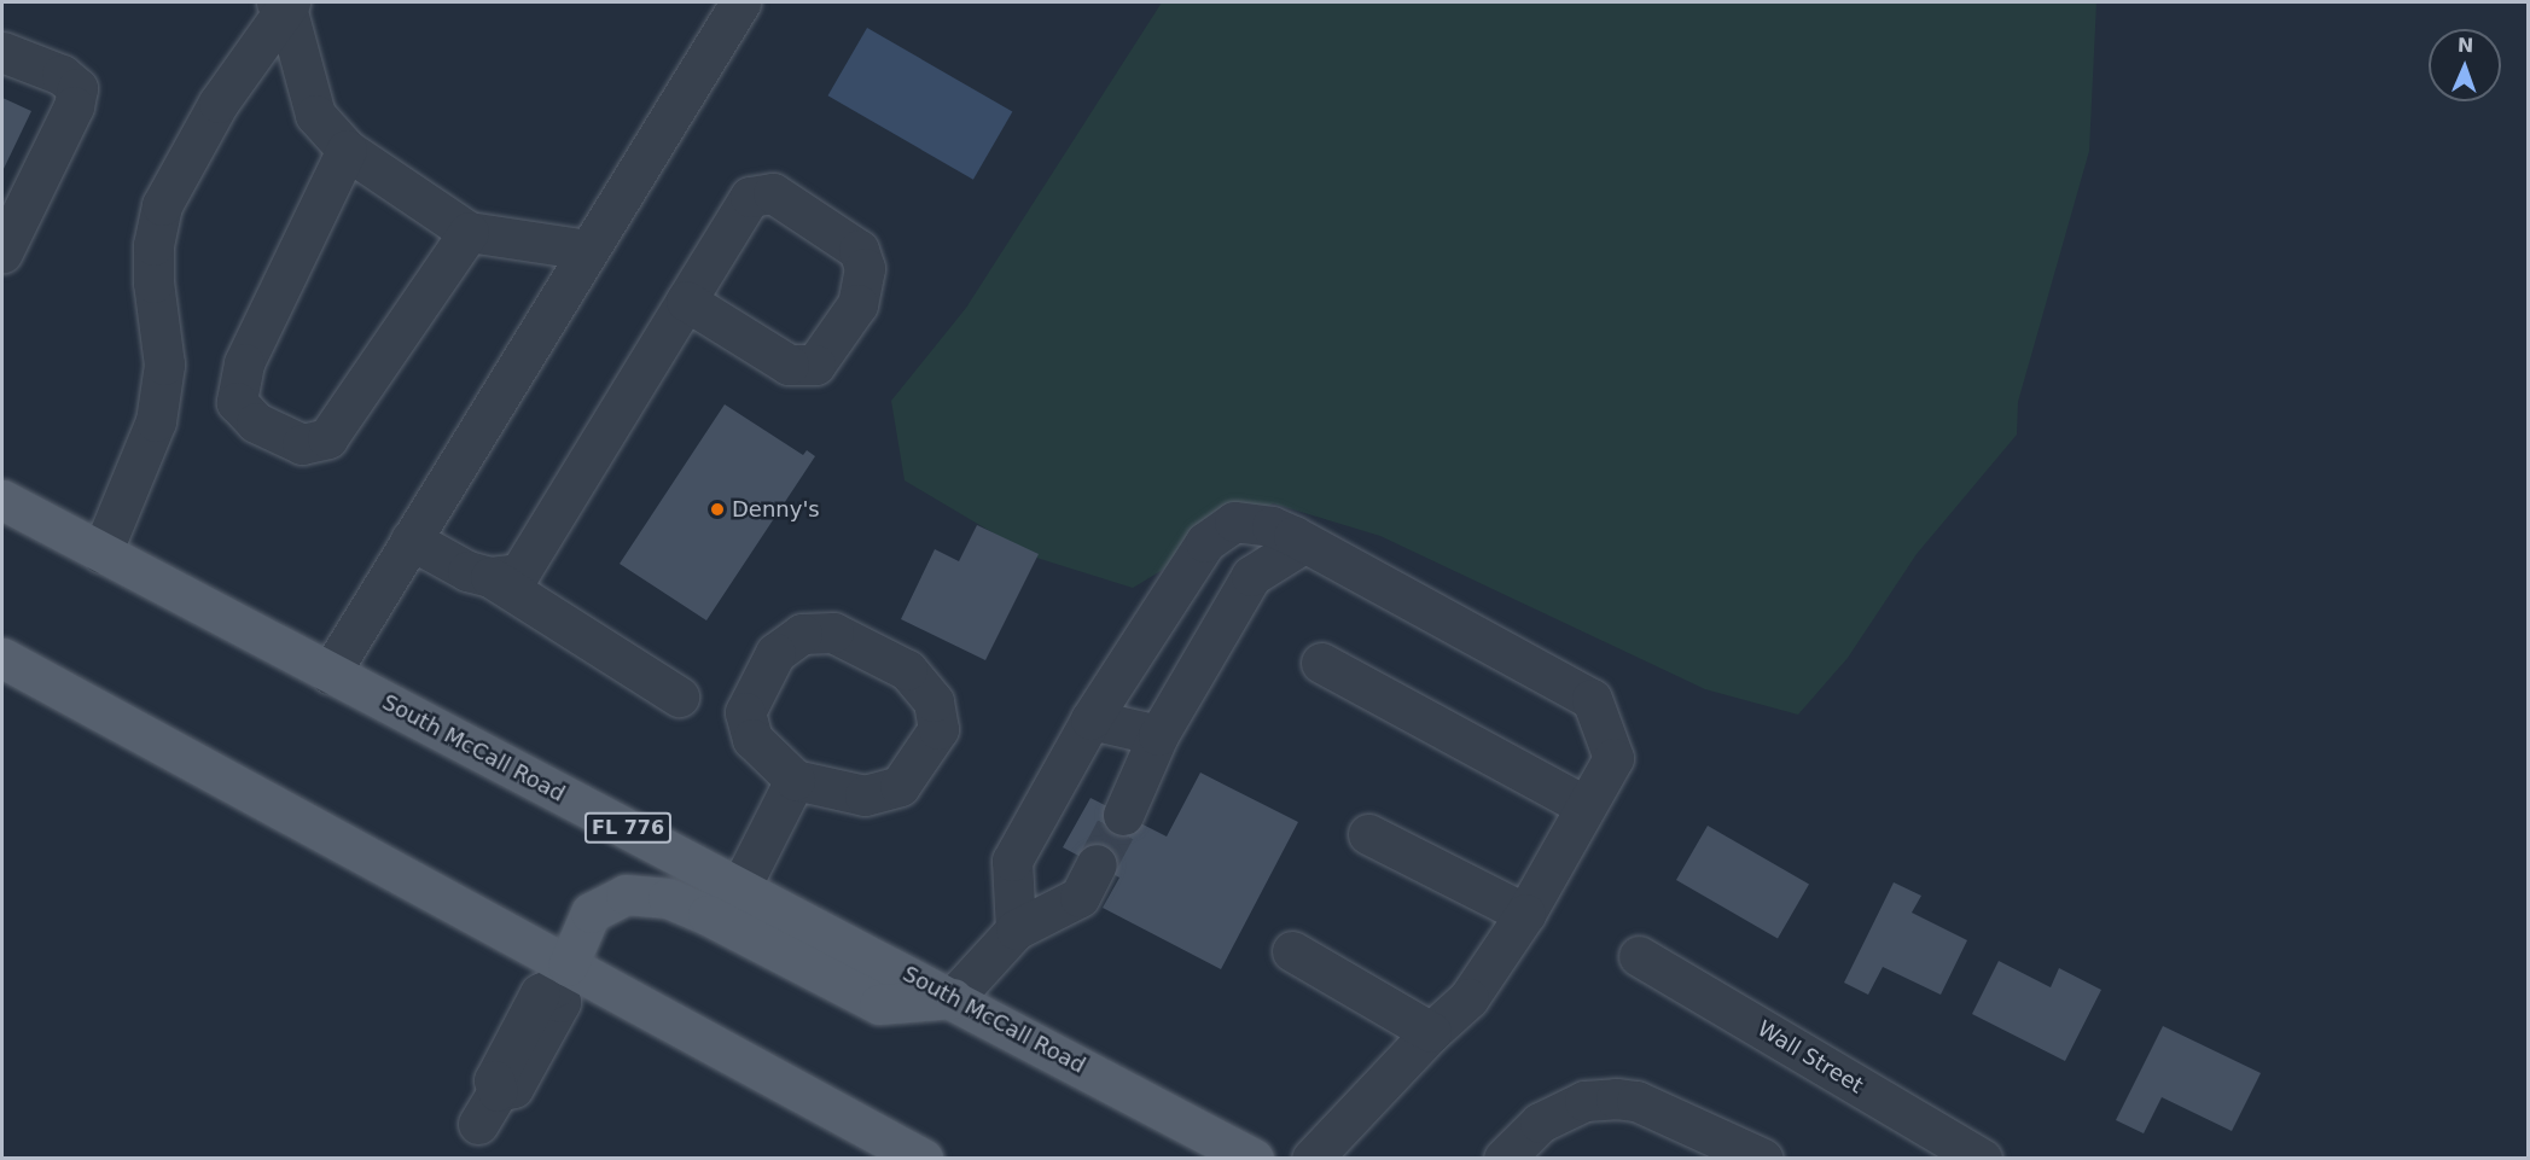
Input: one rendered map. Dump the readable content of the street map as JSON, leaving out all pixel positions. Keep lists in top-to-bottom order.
{
  "streets": {
    "main road": ["South McCall Road", "FL 776"],
    "street": ["Wall Street"]
  },
  "places": ["Denny's"],
  "north": "top"
}
